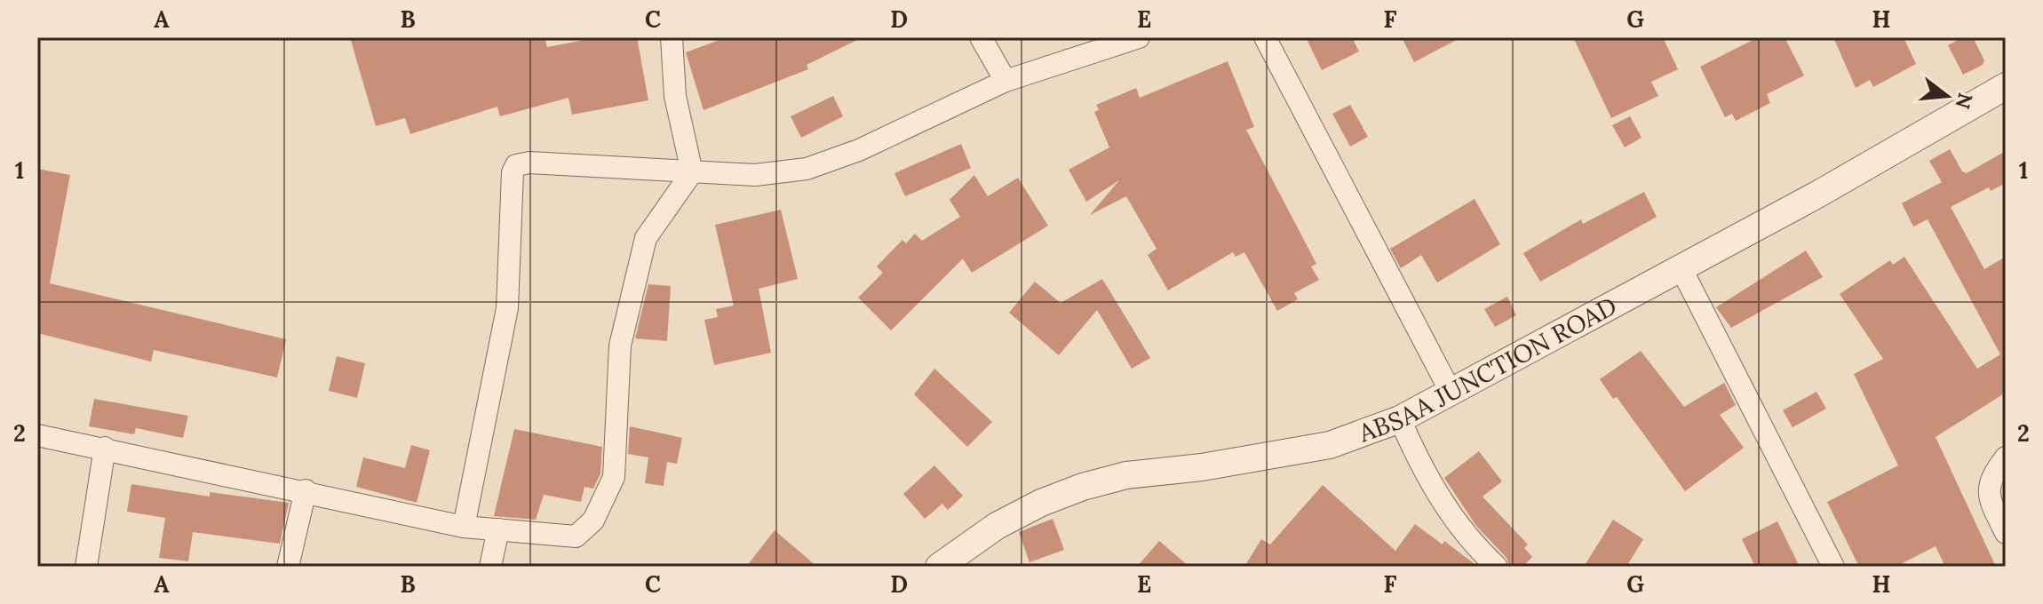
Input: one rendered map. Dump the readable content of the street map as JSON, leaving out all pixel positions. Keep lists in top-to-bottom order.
{
  "streets": {
    "street": ["ABSAA JUNCTION ROAD"]
  },
  "north": "right",
  "grid": {
    "columns": [
      "A",
      "B",
      "C",
      "D",
      "E",
      "F",
      "G",
      "H"
    ],
    "rows": ["1", "2"]
  }
}
